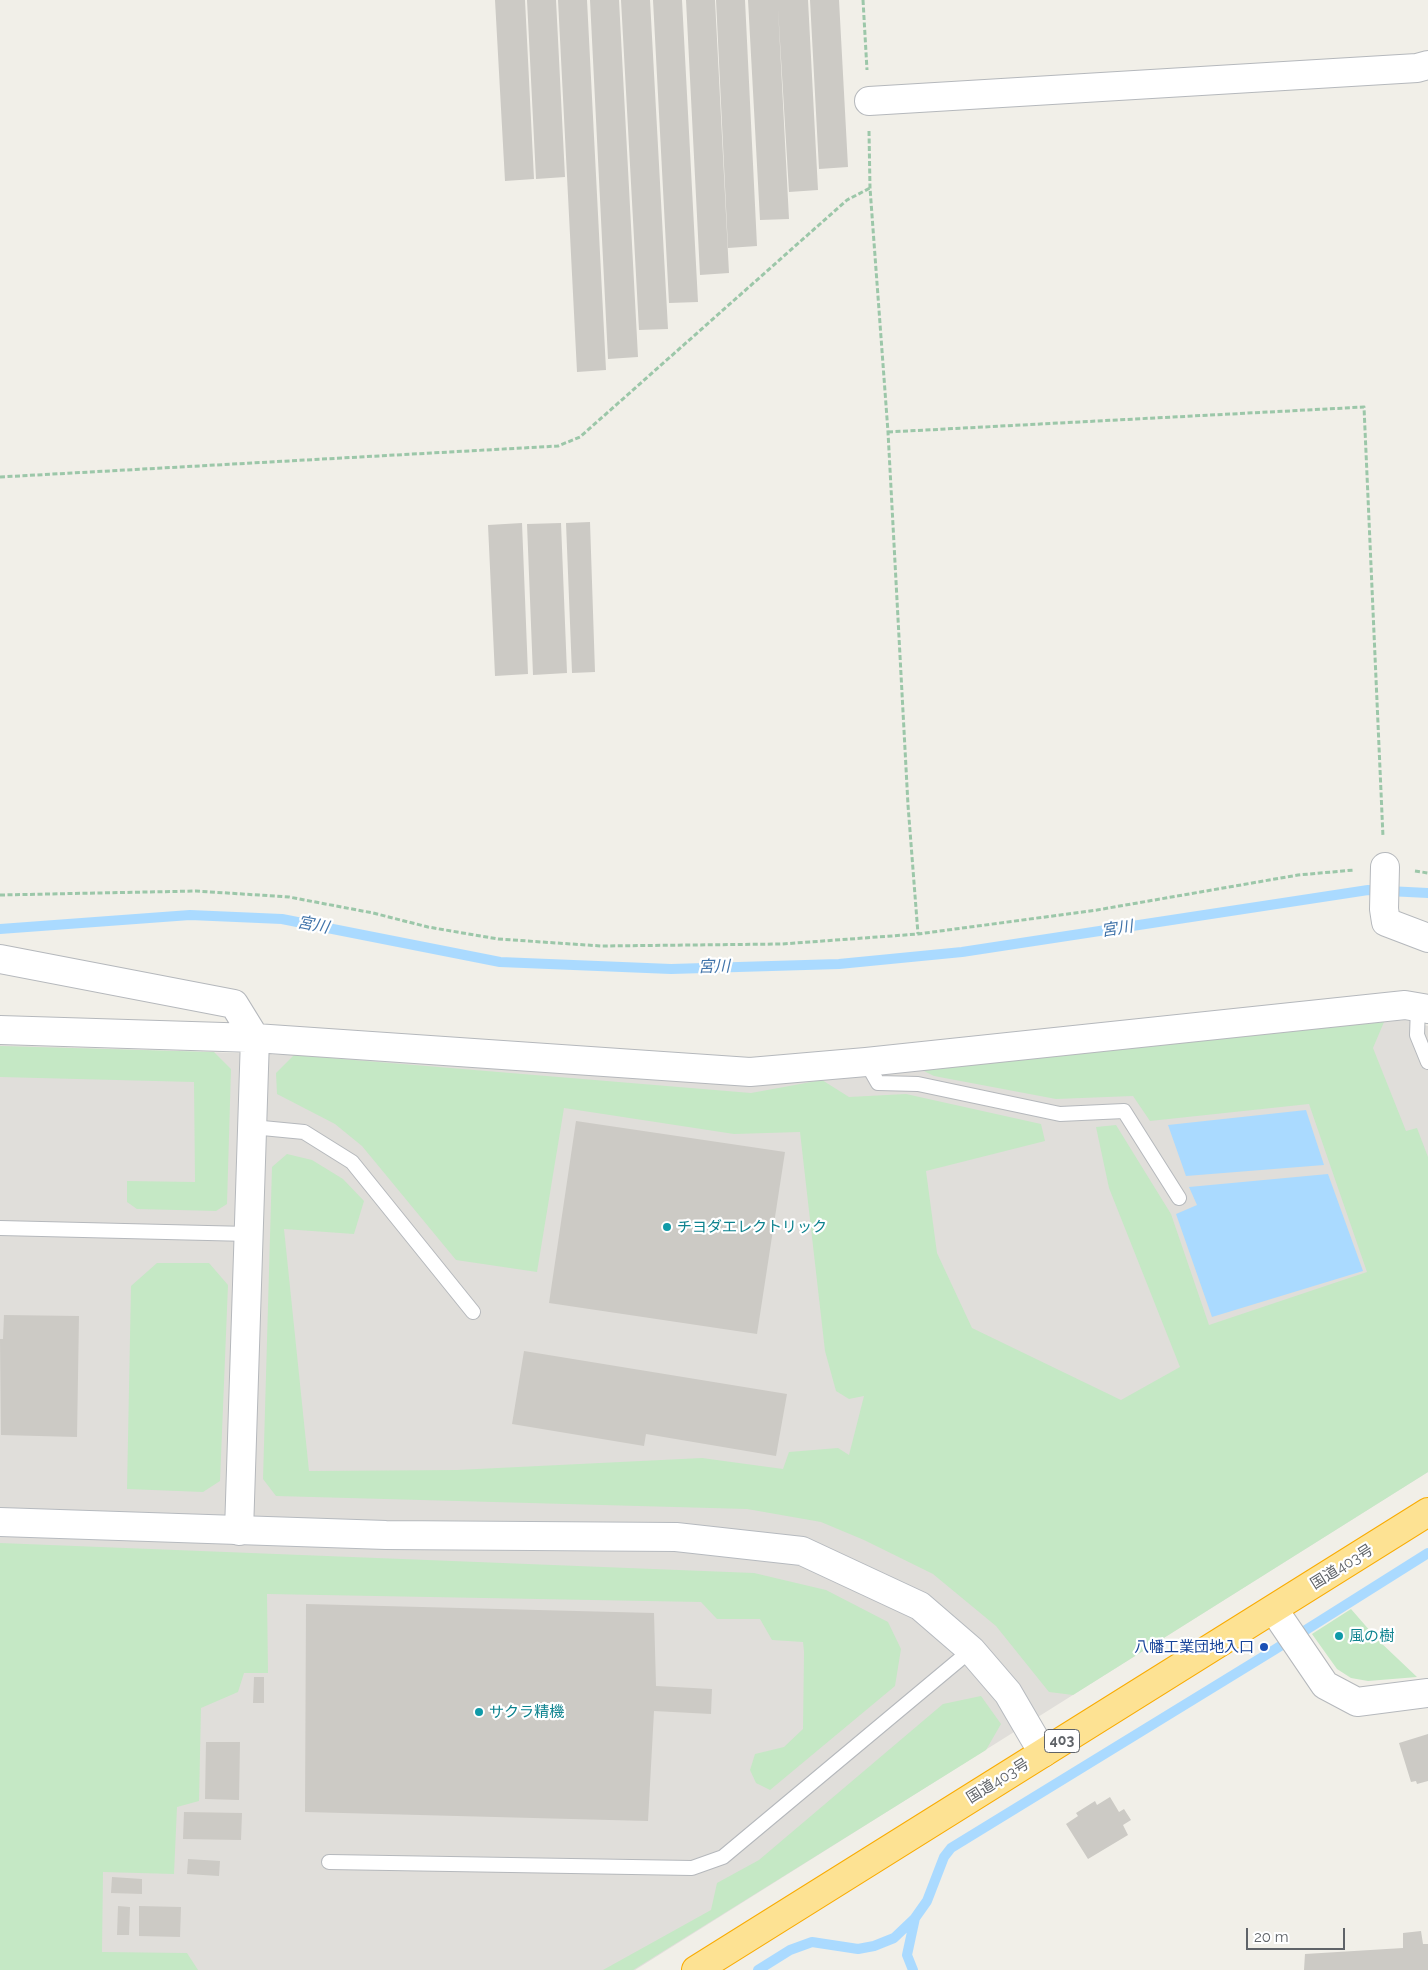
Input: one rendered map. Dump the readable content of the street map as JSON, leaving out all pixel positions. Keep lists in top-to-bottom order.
{
  "streets": {
    "highway": ["国道403号", "403"]
  },
  "water": ["宮川"],
  "places": [
    "チヨダエレクトリック",
    "風の樹",
    "八幡工業団地入口",
    "サクラ精機"
  ],
  "scale_bar": "20 m"
}
